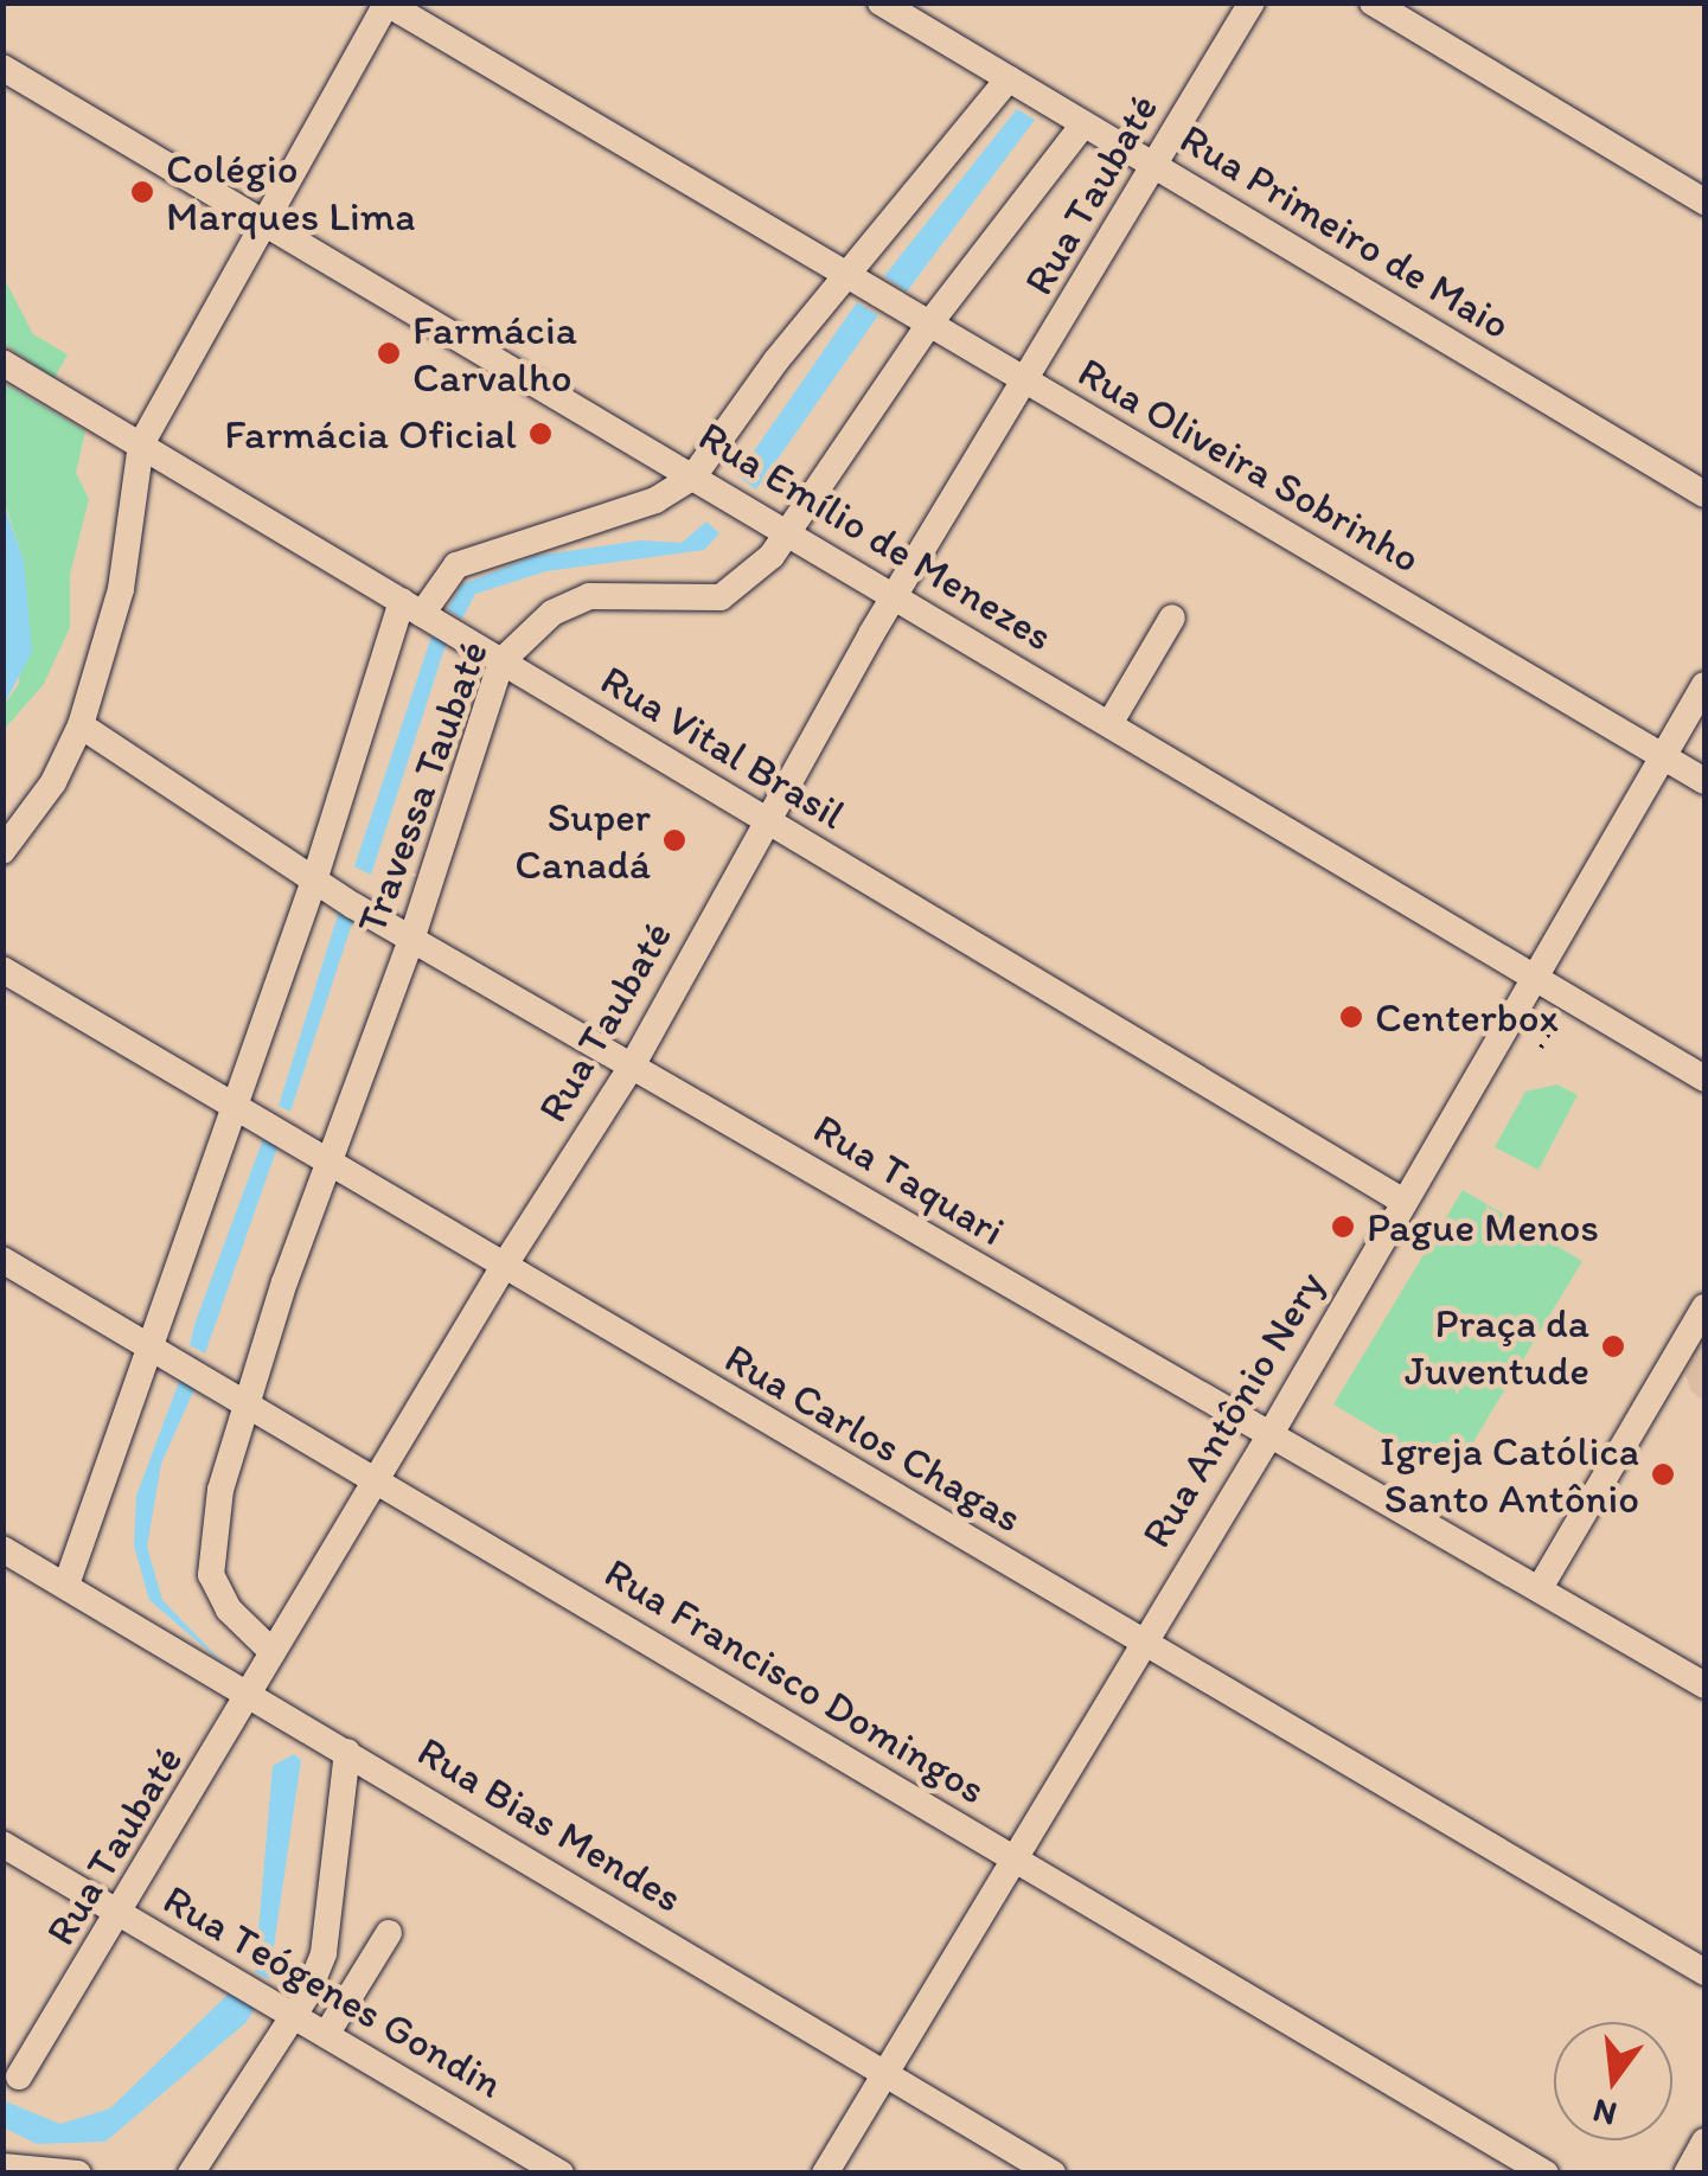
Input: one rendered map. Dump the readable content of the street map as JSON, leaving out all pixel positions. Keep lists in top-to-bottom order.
{
  "streets": {
    "street": [
      "Rua Taubaté",
      "Rua Primeiro de Maio",
      "Rua Oliveira Sobrinho",
      "Rua Emílio de Menezes",
      "Rua Vital Brasil",
      "Travessa Taubaté",
      "Rua Taquari",
      "Rua Antônio Nery",
      "Rua Carlos Chagas",
      "Rua Francisco Domingos",
      "Rua Bias Mendes",
      "Rua Teógenes Gondin"
    ]
  },
  "crossings": [
    ["Rua Taubaté", "Rua Primeiro de Maio"],
    ["Rua Taubaté", "Rua Oliveira Sobrinho"],
    ["Rua Taubaté", "Rua Emílio de Menezes"],
    ["Rua Taubaté", "Rua Vital Brasil"],
    ["Rua Taubaté", "Travessa Taubaté"],
    ["Rua Taubaté", "Rua Taquari"],
    ["Rua Taubaté", "Rua Carlos Chagas"],
    ["Rua Taubaté", "Rua Francisco Domingos"],
    ["Rua Taubaté", "Rua Bias Mendes"],
    ["Rua Taubaté", "Rua Teógenes Gondin"],
    ["Rua Primeiro de Maio", "Travessa Taubaté"],
    ["Rua Oliveira Sobrinho", "Travessa Taubaté"],
    ["Rua Oliveira Sobrinho", "Rua Antônio Nery"],
    ["Rua Emílio de Menezes", "Travessa Taubaté"],
    ["Rua Emílio de Menezes", "Rua Antônio Nery"],
    ["Rua Vital Brasil", "Travessa Taubaté"],
    ["Rua Vital Brasil", "Rua Antônio Nery"],
    ["Travessa Taubaté", "Rua Taquari"],
    ["Travessa Taubaté", "Rua Carlos Chagas"],
    ["Travessa Taubaté", "Rua Francisco Domingos"],
    ["Rua Taquari", "Rua Antônio Nery"],
    ["Rua Antônio Nery", "Rua Carlos Chagas"],
    ["Rua Antônio Nery", "Rua Francisco Domingos"],
    ["Rua Antônio Nery", "Rua Bias Mendes"]
  ],
  "places": [
    "Colégio Marques Lima",
    "Farmácia Carvalho",
    "Farmácia Oficial",
    "Super Canadá",
    "Centerbox",
    "Pague Menos",
    "Praça da Juventude",
    "Igreja Católica Santo Antônio"
  ],
  "north": "bottom"
}
